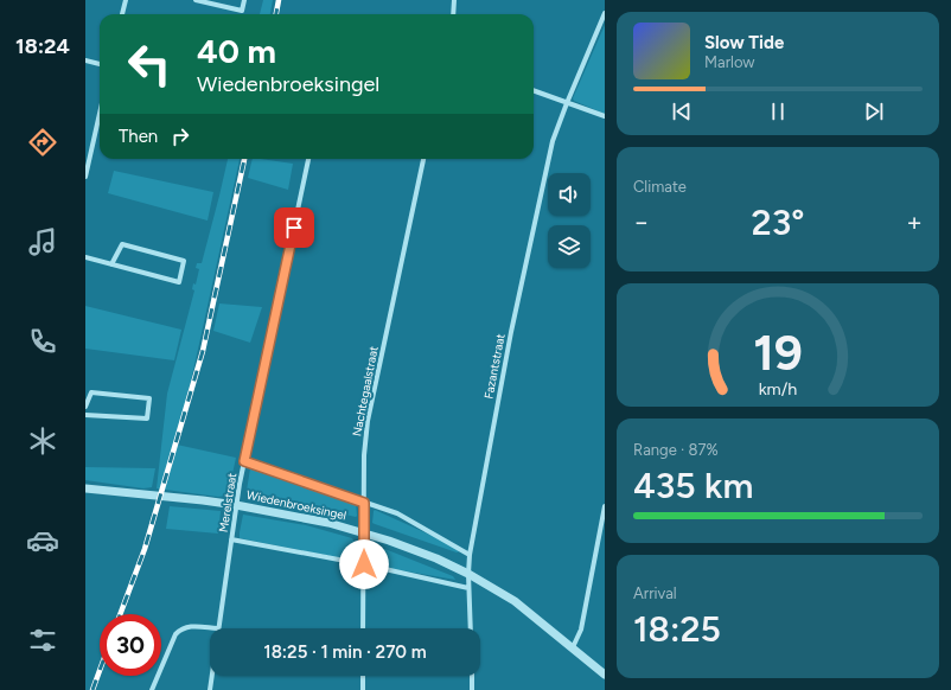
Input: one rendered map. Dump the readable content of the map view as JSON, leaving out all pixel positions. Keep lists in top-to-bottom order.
{
  "streets": {
    "street": [
      "Fazantstraat",
      "Nachtegaalstraat",
      "Merelstraat",
      "Wiedenbroeksingel"
    ]
  },
  "crossings": [
    ["Fazantstraat", "Wiedenbroeksingel"],
    ["Nachtegaalstraat", "Wiedenbroeksingel"],
    ["Merelstraat", "Wiedenbroeksingel"]
  ],
  "page": {
    "tabs": "18:24",
    "turn": ["40 m", "Wiedenbroeksingel"],
    "song": ["Slow Tide", "Marlow"],
    "then": "Then",
    "tile": [
      "Climate",
      ["Range · 87%", "435 km"],
      ["Arrival", "18:25"]
    ],
    "heat": ["−", "23°", "+"],
    "limit": "30",
    "trip": "18:25 · 1 min · 270 m",
    "gauge": ["19", "km/h"]
  }
}
